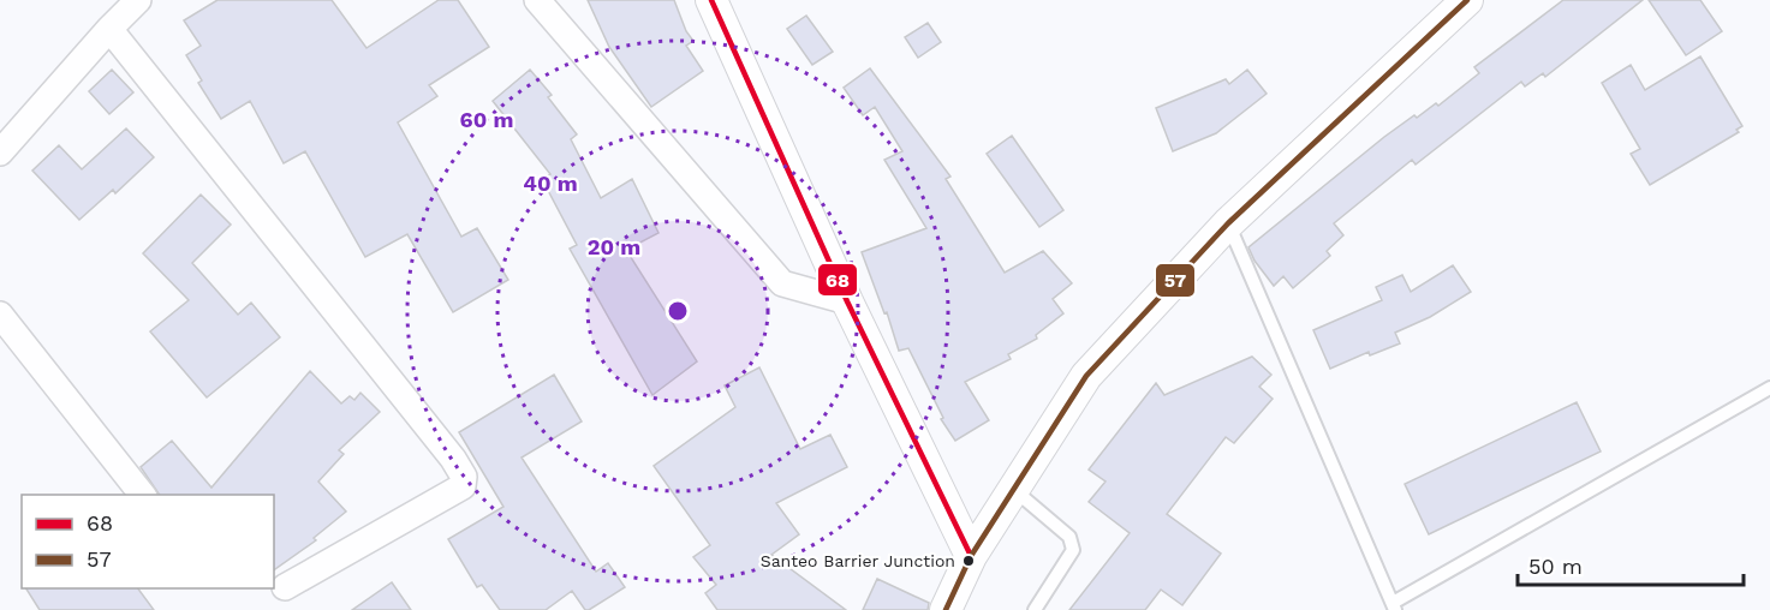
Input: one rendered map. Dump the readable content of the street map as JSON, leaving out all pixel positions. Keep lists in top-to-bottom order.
{
  "places": ["Santeo Barrier Junction"],
  "lines": ["transit line 68", "transit line 57"],
  "legend": ["68", "57"],
  "scale_bar": "50 m",
  "rings": ["60 m", "40 m", "20 m"]
}
